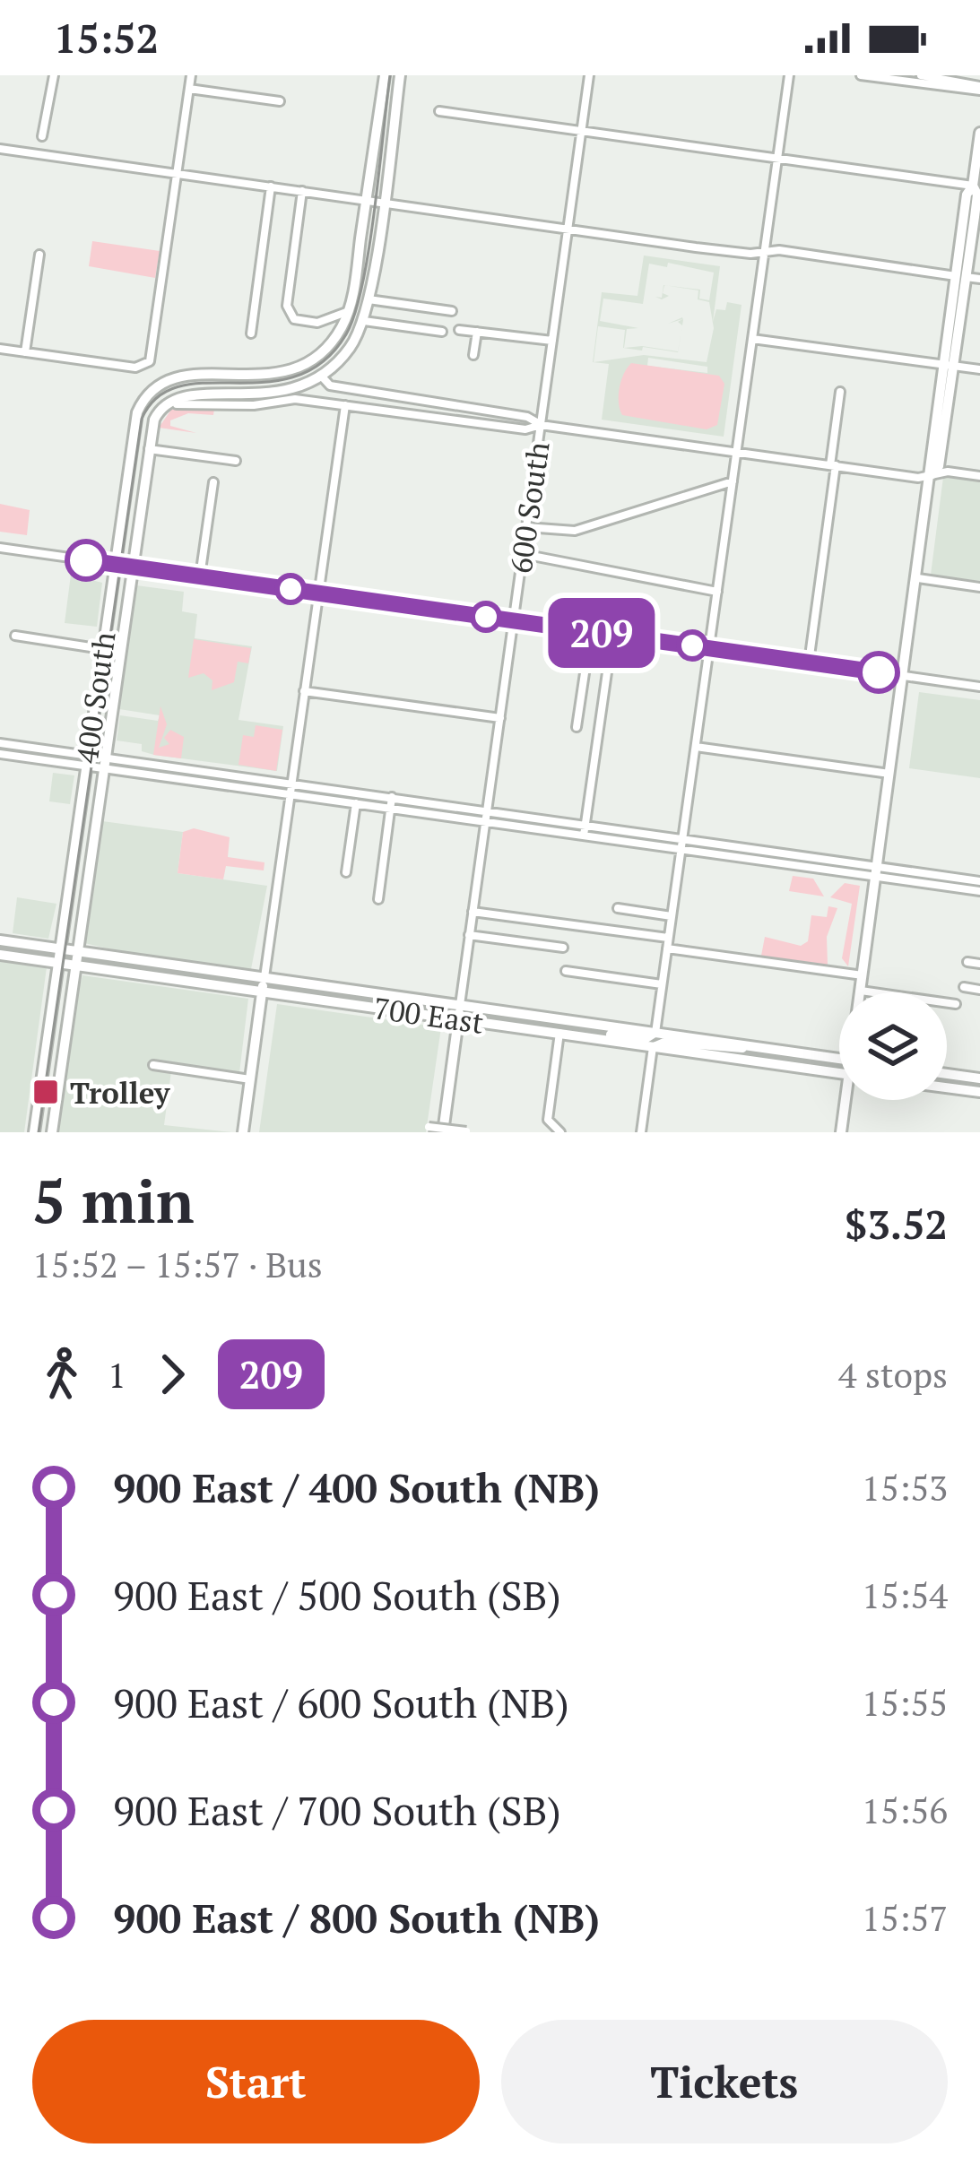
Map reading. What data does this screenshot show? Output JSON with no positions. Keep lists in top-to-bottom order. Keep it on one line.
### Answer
{"streets":{"main road":["600 South","400 South","700 East"]},"crossings":[["600 South","700 East"],["400 South","700 East"]],"places":{"transit":["Trolley"]},"lines":["bus line 209"],"page":{"status":"15:52","on_map":"209","heading":["5 min","15:52 – 15:57 · Bus","$3.52"],"legs":["1","209","4 stops"],"list":[{"name":"900 East / 400 South (NB)","value":"15:53"},{"name":"900 East / 500 South (SB)","value":"15:54"},{"name":"900 East / 600 South (NB)","value":"15:55"},{"name":"900 East / 700 South (SB)","value":"15:56"},{"name":"900 East / 800 South (NB)","value":"15:57"}],"buttons":["Start","Tickets"]}}
